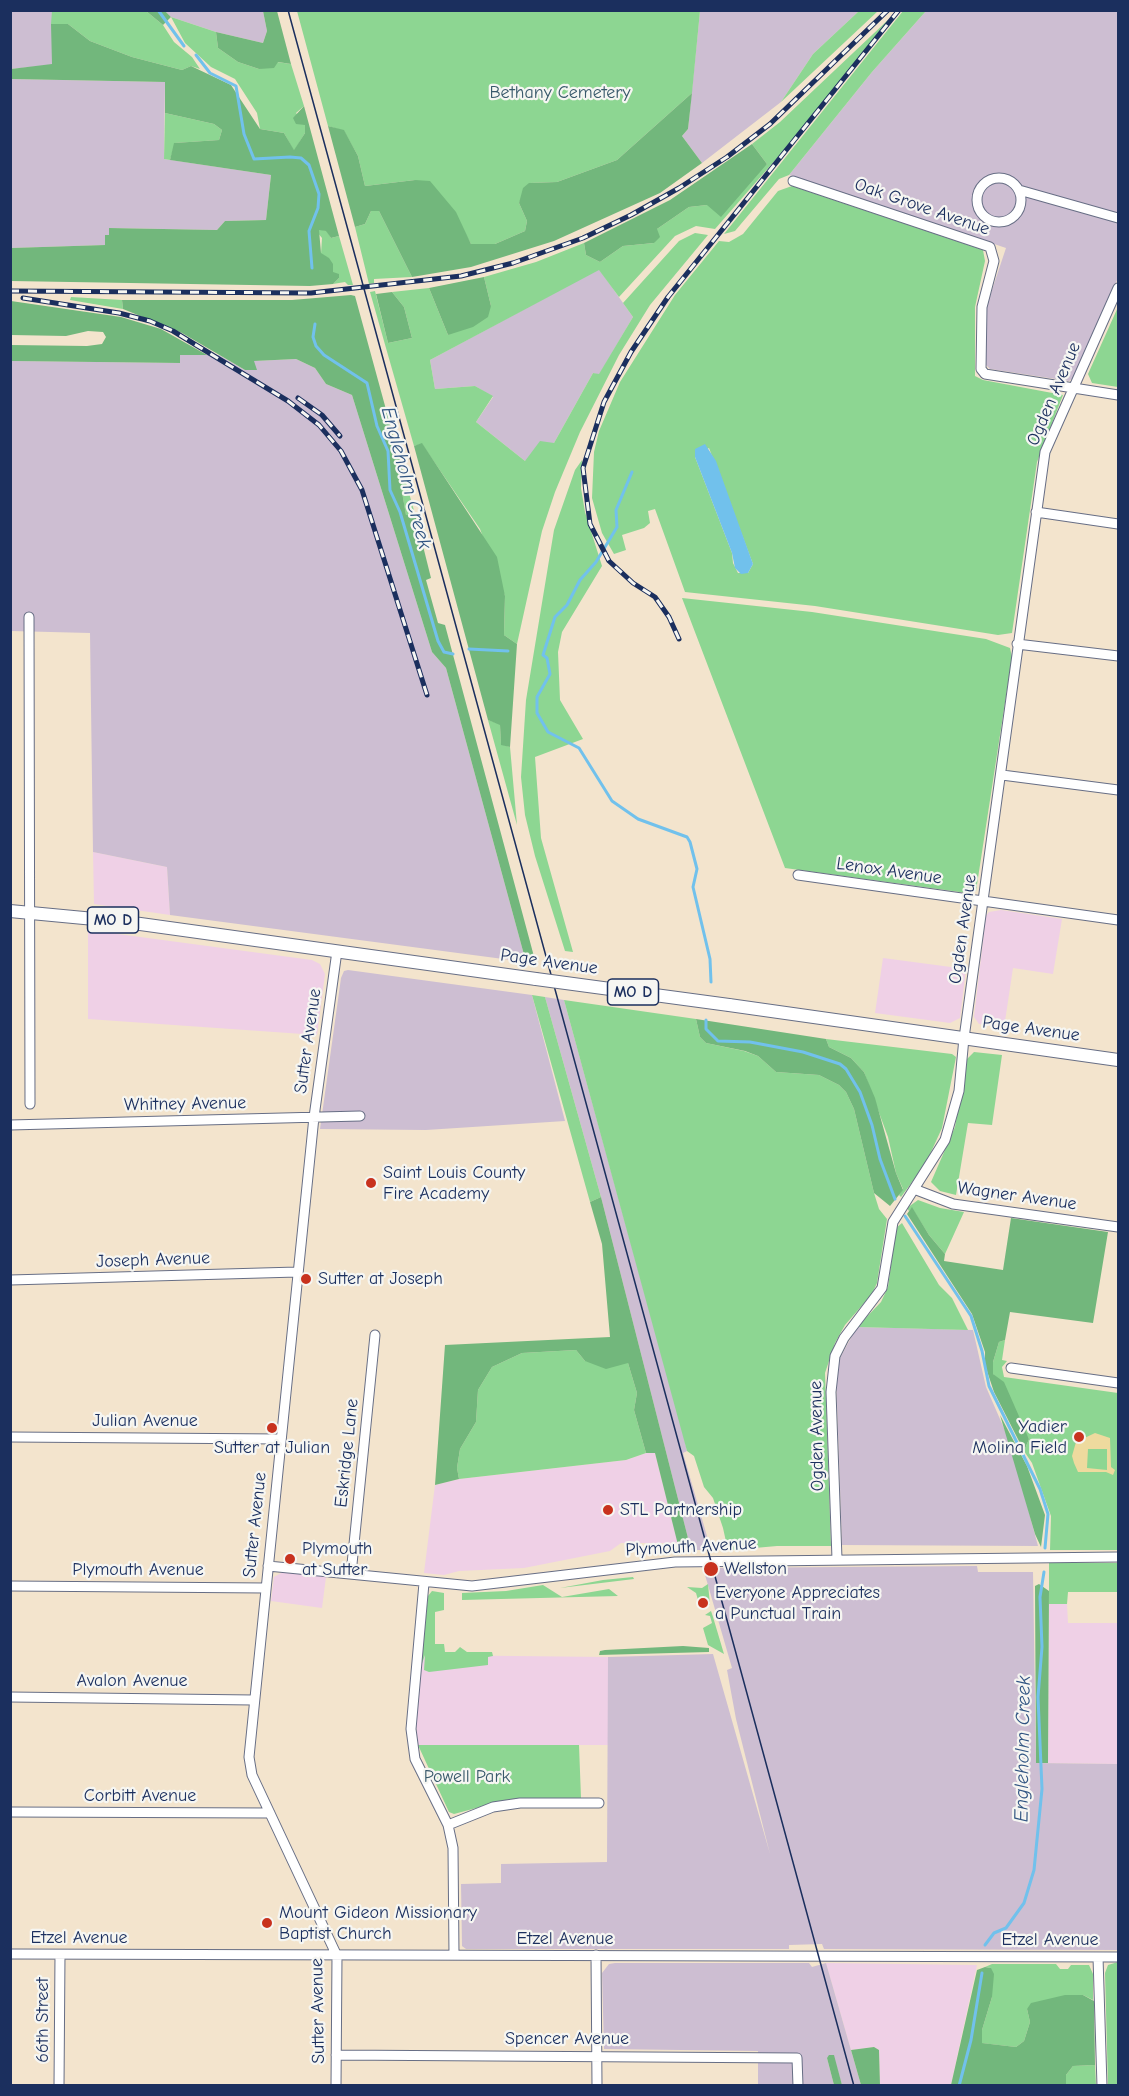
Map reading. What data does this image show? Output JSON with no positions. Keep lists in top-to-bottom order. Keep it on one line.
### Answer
{"streets":{"main road":["MO D","Page Avenue"],"street":["Oak Grove Avenue","Ogden Avenue","Lenox Avenue","Sutter Avenue","Whitney Avenue","Wagner Avenue","Joseph Avenue","Julian Avenue","Eskridge Lane","Plymouth Avenue","Avalon Avenue","Corbitt Avenue","Etzel Avenue","66th Street","Spencer Avenue"]},"crossings":[["Oak Grove Avenue","Ogden Avenue"],["Ogden Avenue","Lenox Avenue"],["Ogden Avenue","Page Avenue"],["Ogden Avenue","Wagner Avenue"],["Ogden Avenue","Plymouth Avenue"],["Page Avenue","Sutter Avenue"],["Sutter Avenue","Whitney Avenue"],["Sutter Avenue","Joseph Avenue"],["Sutter Avenue","Julian Avenue"],["Sutter Avenue","Plymouth Avenue"],["Sutter Avenue","Avalon Avenue"],["Sutter Avenue","Corbitt Avenue"],["Sutter Avenue","Etzel Avenue"],["Sutter Avenue","Spencer Avenue"],["Eskridge Lane","Plymouth Avenue"],["Etzel Avenue","66th Street"]],"water":["Engleholm Creek"],"parks":["Bethany Cemetery","Powell Park"],"places":["Saint Louis County Fire Academy","Sutter at Joseph","Sutter at Julian","Yadier Molina Field","STL Partnership","Plymouth at Sutter","Wellston","Everyone Appreciates a Punctual Train","Mount Gideon Missionary Baptist Church"]}
